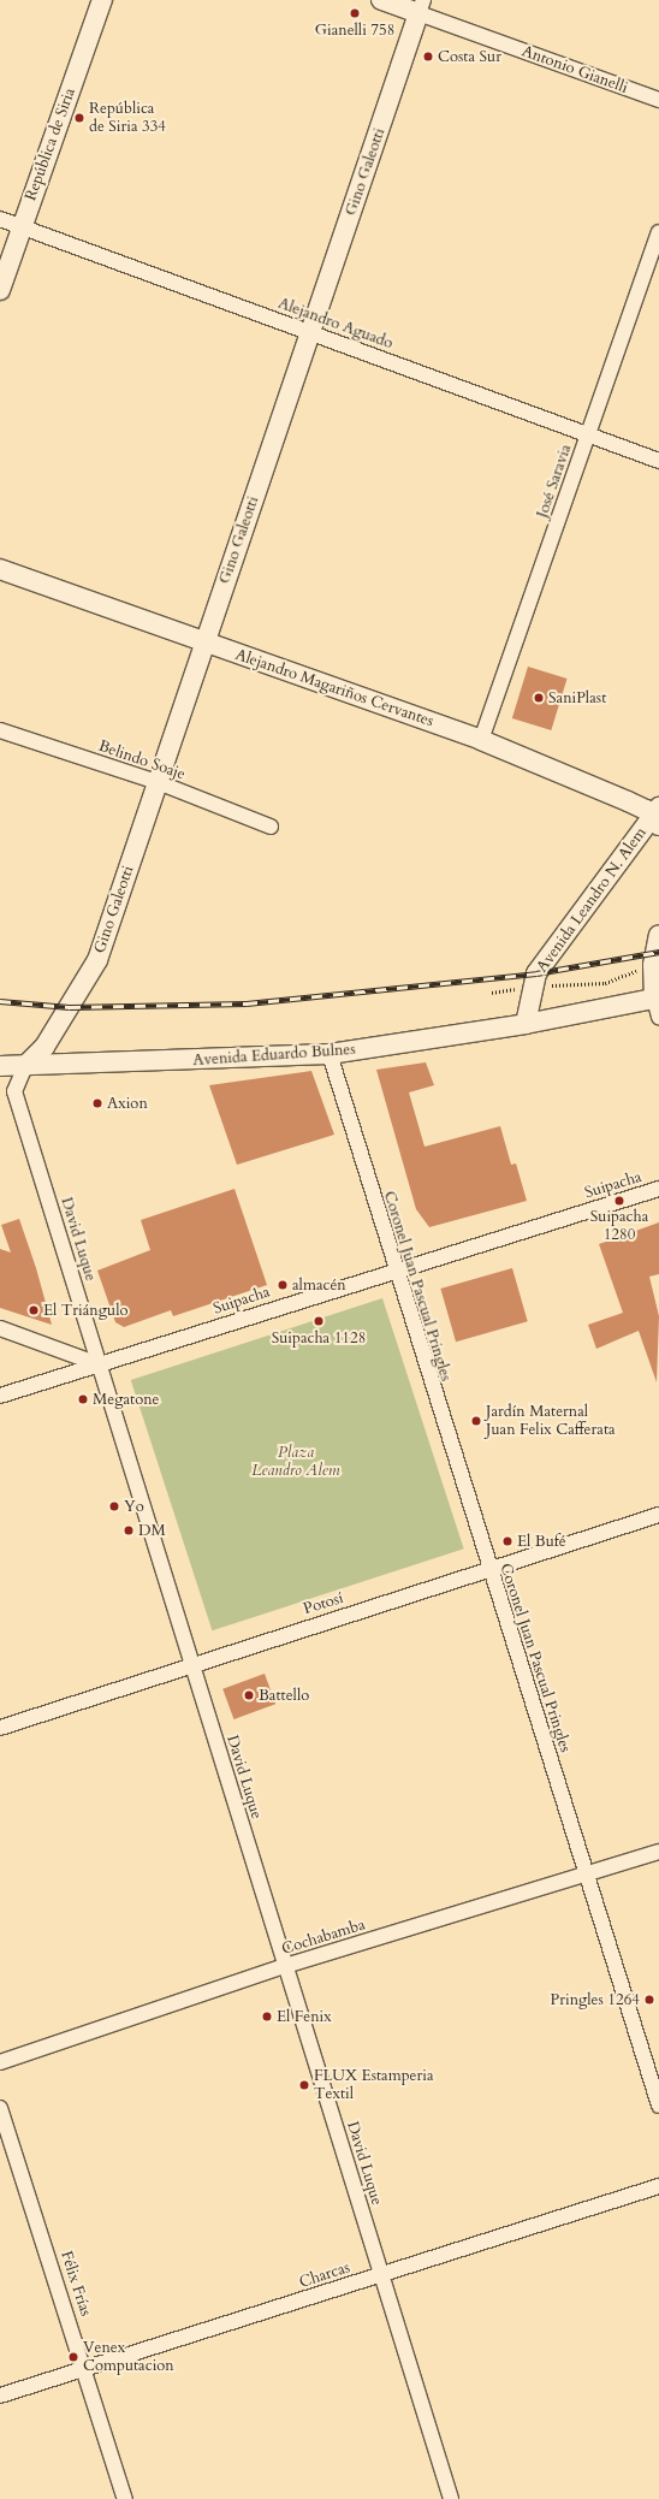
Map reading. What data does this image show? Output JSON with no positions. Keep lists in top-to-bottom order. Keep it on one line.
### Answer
{"streets":{"main road":["Antonio Gianelli","República de Siria","Gino Galeotti","Alejandro Magariños Cervantes","Avenida Leandro N. Alem","Avenida Eduardo Bulnes"],"street":["Alejandro Aguado","José Saravia","Belindo Soaje","Suipacha","David Luque","Coronel Juan Pascual Pringles","Potosí","Cochabamba","Charcas","Félix Frías"]},"crossings":[["Antonio Gianelli","Gino Galeotti"],["República de Siria","Alejandro Aguado"],["Gino Galeotti","Alejandro Aguado"],["Gino Galeotti","Alejandro Magariños Cervantes"],["Gino Galeotti","Belindo Soaje"],["Gino Galeotti","Avenida Eduardo Bulnes"],["Gino Galeotti","David Luque"],["Alejandro Aguado","José Saravia"],["José Saravia","Alejandro Magariños Cervantes"],["Alejandro Magariños Cervantes","Avenida Leandro N. Alem"],["Avenida Leandro N. Alem","Avenida Eduardo Bulnes"],["Avenida Eduardo Bulnes","David Luque"],["Avenida Eduardo Bulnes","Coronel Juan Pascual Pringles"],["Suipacha","David Luque"],["Suipacha","Coronel Juan Pascual Pringles"],["David Luque","Potosí"],["David Luque","Cochabamba"],["David Luque","Charcas"],["Coronel Juan Pascual Pringles","Potosí"],["Coronel Juan Pascual Pringles","Cochabamba"],["Charcas","Félix Frías"]],"parks":["Plaza Leandro Alem"],"places":["Gianelli 758","Costa Sur","República de Siria 334","SaniPlast","Axion","Suipacha 1280","almacén","El Triángulo","Suipacha 1128","Megatone","Jardín Maternal Juan Felix Cafferata","Yo","DM","El Bufé","Battello","Pringles 1264","El Fenix","FLUX Estamperia Textil","Venex Computacion"]}
